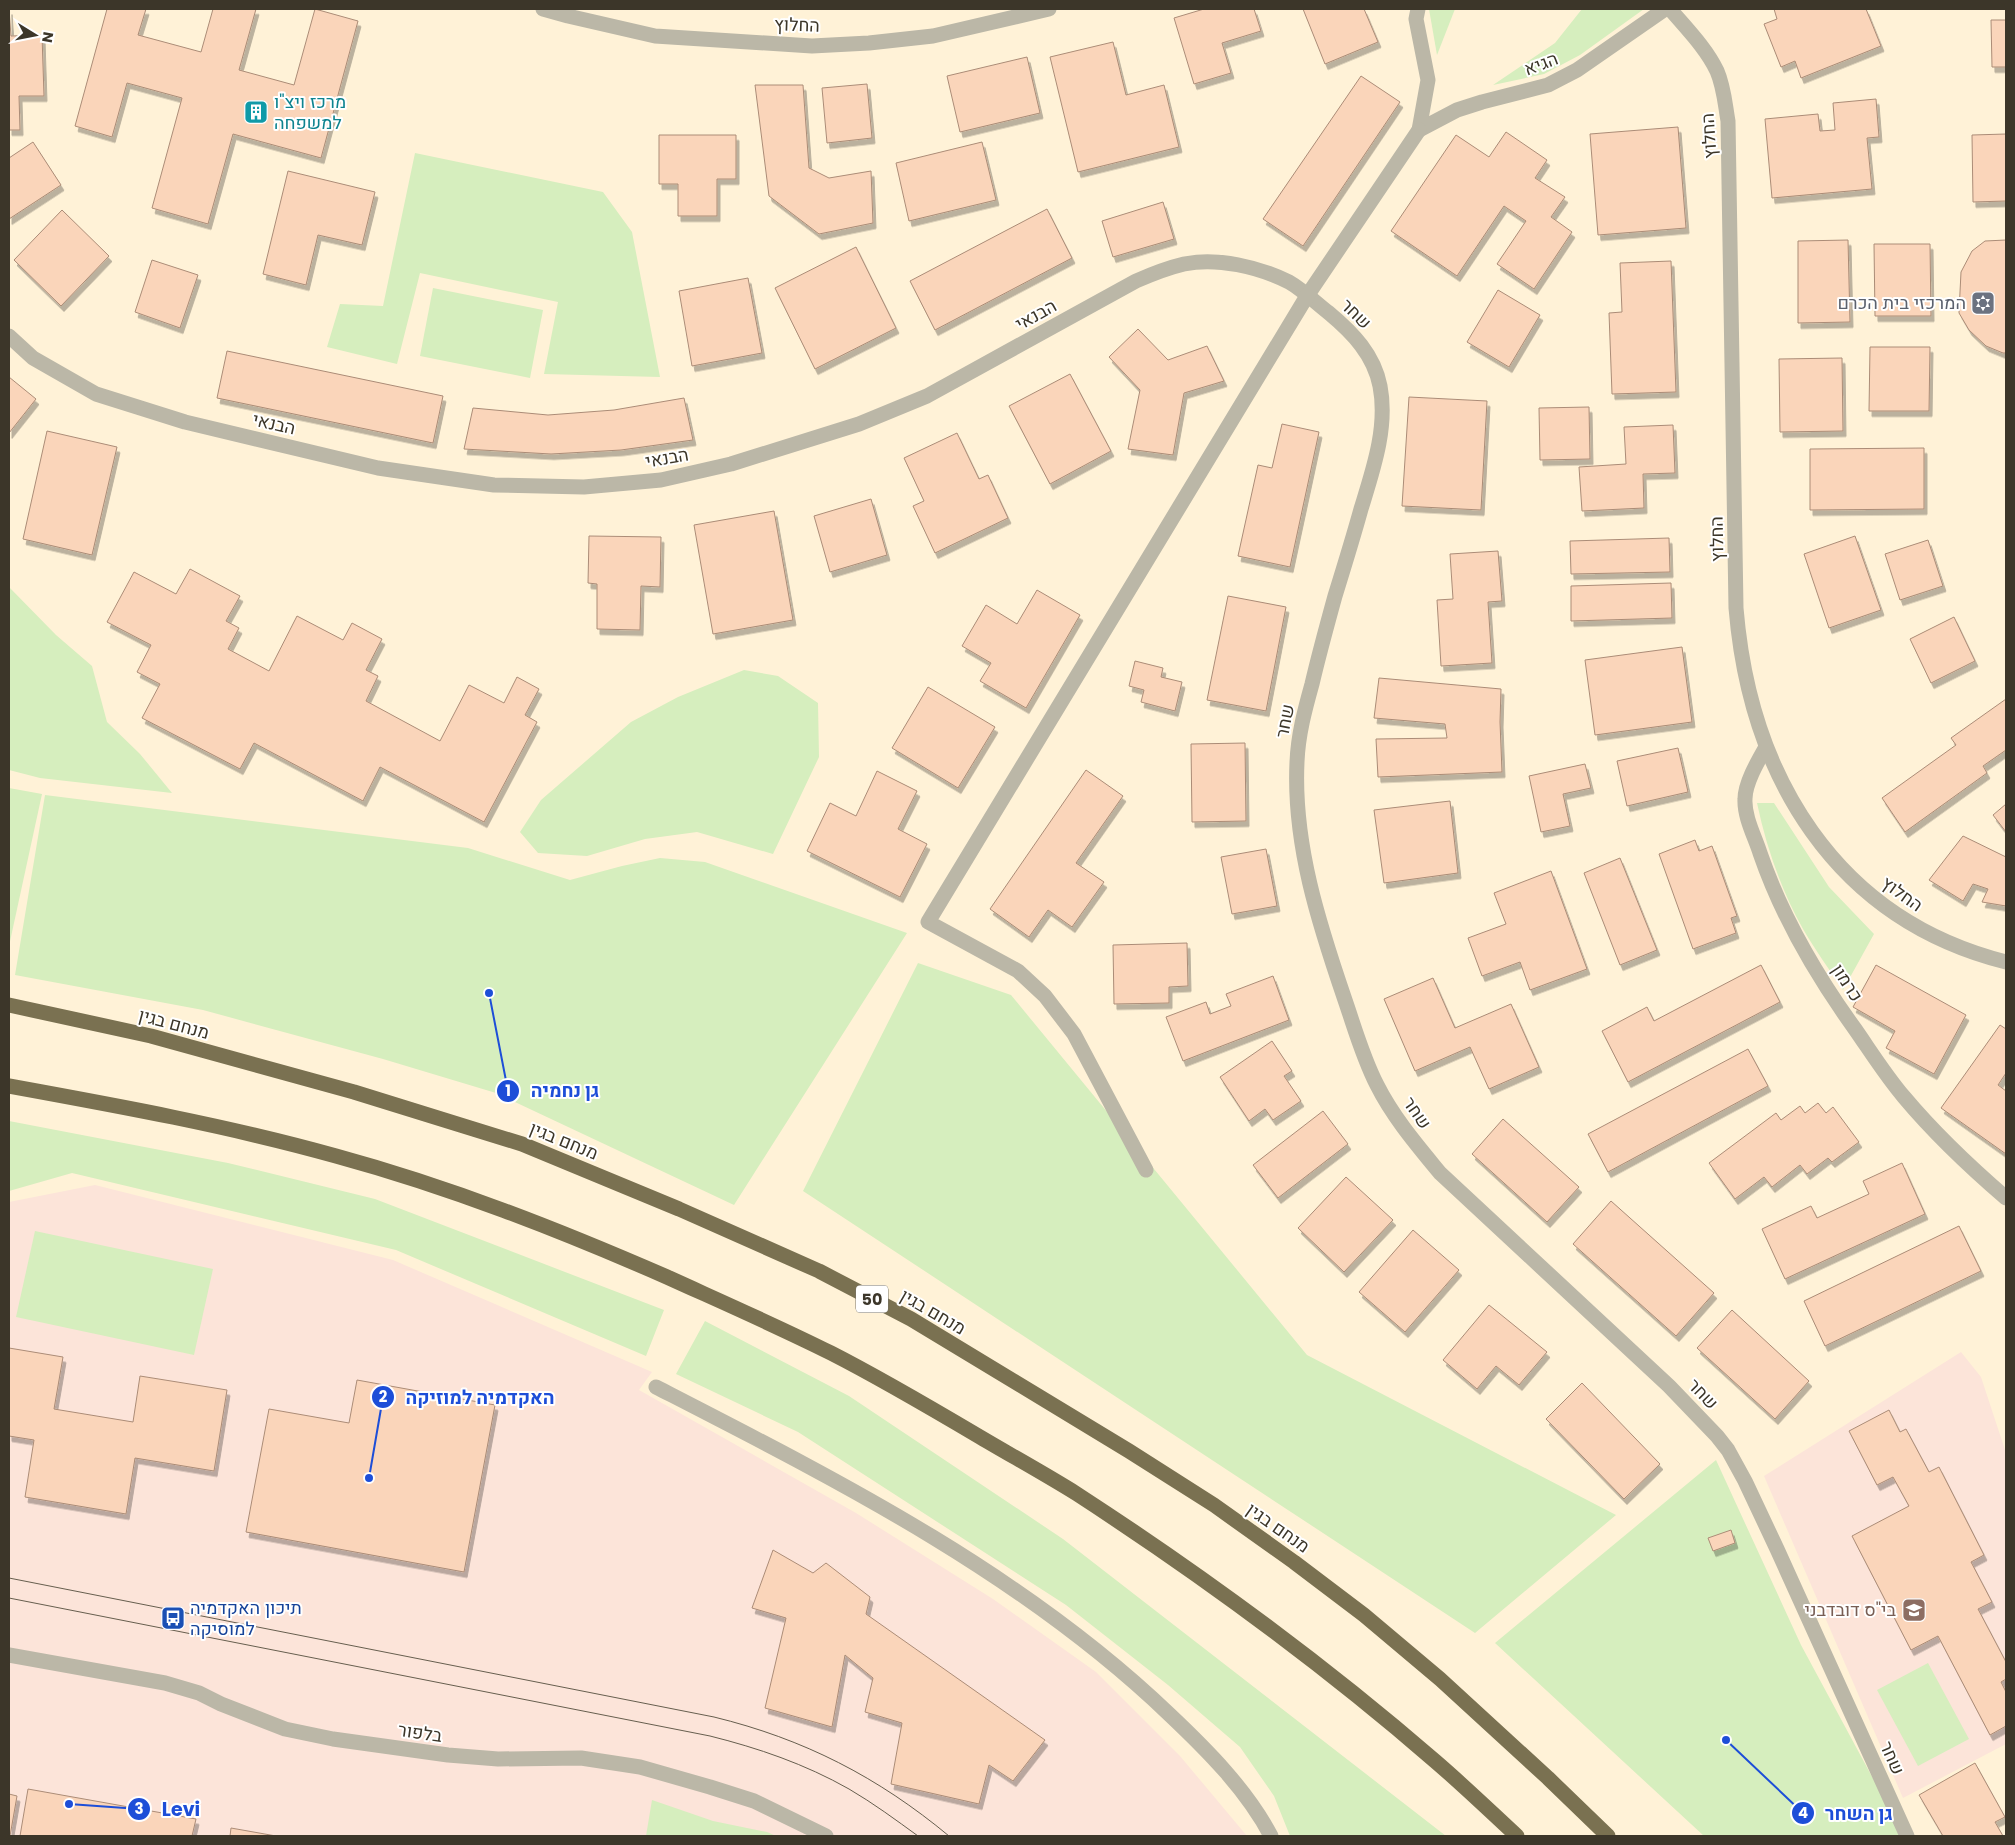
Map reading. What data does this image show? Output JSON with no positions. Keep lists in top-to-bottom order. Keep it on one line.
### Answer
{"streets":{"highway":["מנחם בגין","50"],"street":["החלוץ","הגיא","שחר","הבנאי","כרמון","בלפור"]},"crossings":[["החלוץ","כרמון"],["הגיא","שחר"],["הגיא","הבנאי"],["שחר","הבנאי"]],"places":{"building":["מרכז ויצ\"ו למשפחה"],"synagogue":["המרכזי בית הכרם"],"other":["גן נחמיה","האקדמיה למוזיקה","גן השחר","Levi"],"school or university":["בי\"ס דובדבני"],"bus stop":["תיכון האקדמיה למוסיקה"]},"north":"right"}
